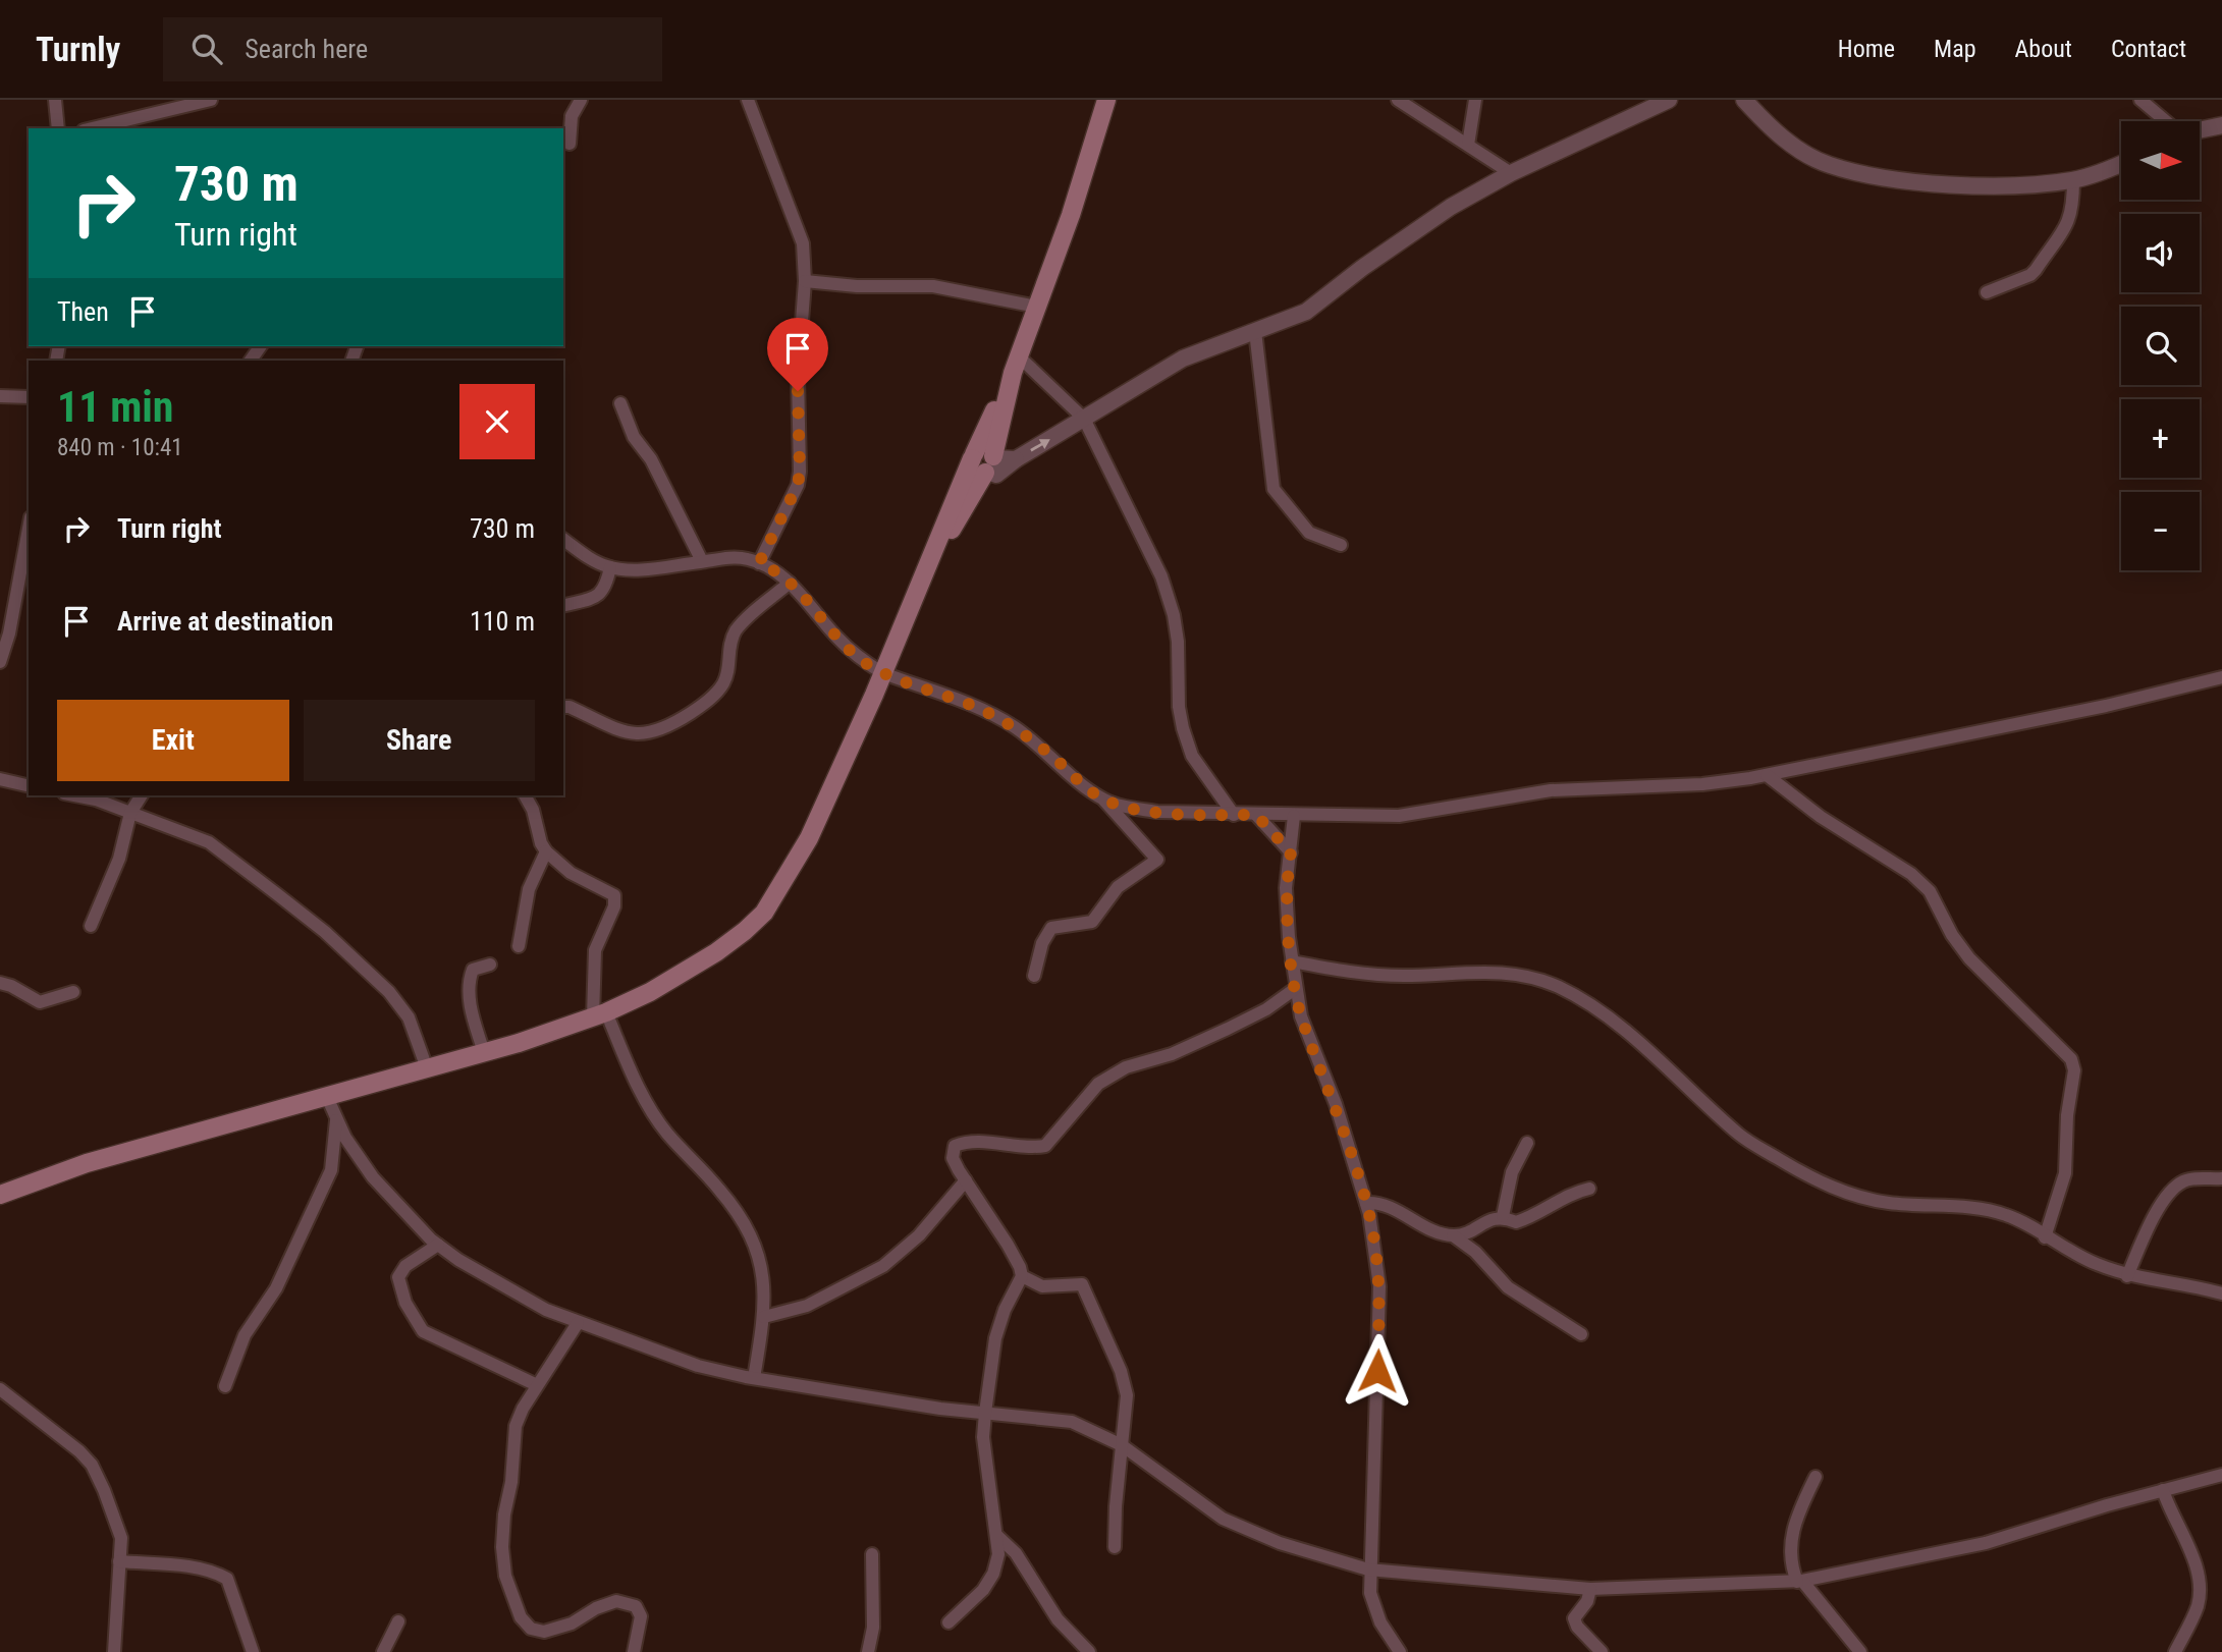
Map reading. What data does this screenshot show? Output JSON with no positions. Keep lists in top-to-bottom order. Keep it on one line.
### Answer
{"north":"right","page":{"header":"Turnly","search":"Search here","nav":["Home","Map","About","Contact"],"map_buttons":["+","−"],"turn":["730 m","Turn right"],"then":"Then","heading":["11 min","840 m · 10:41"],"list":[{"name":"Turn right","value":"730 m"},{"name":"Arrive at destination","value":"110 m"}],"buttons":["Exit","Share"]}}
